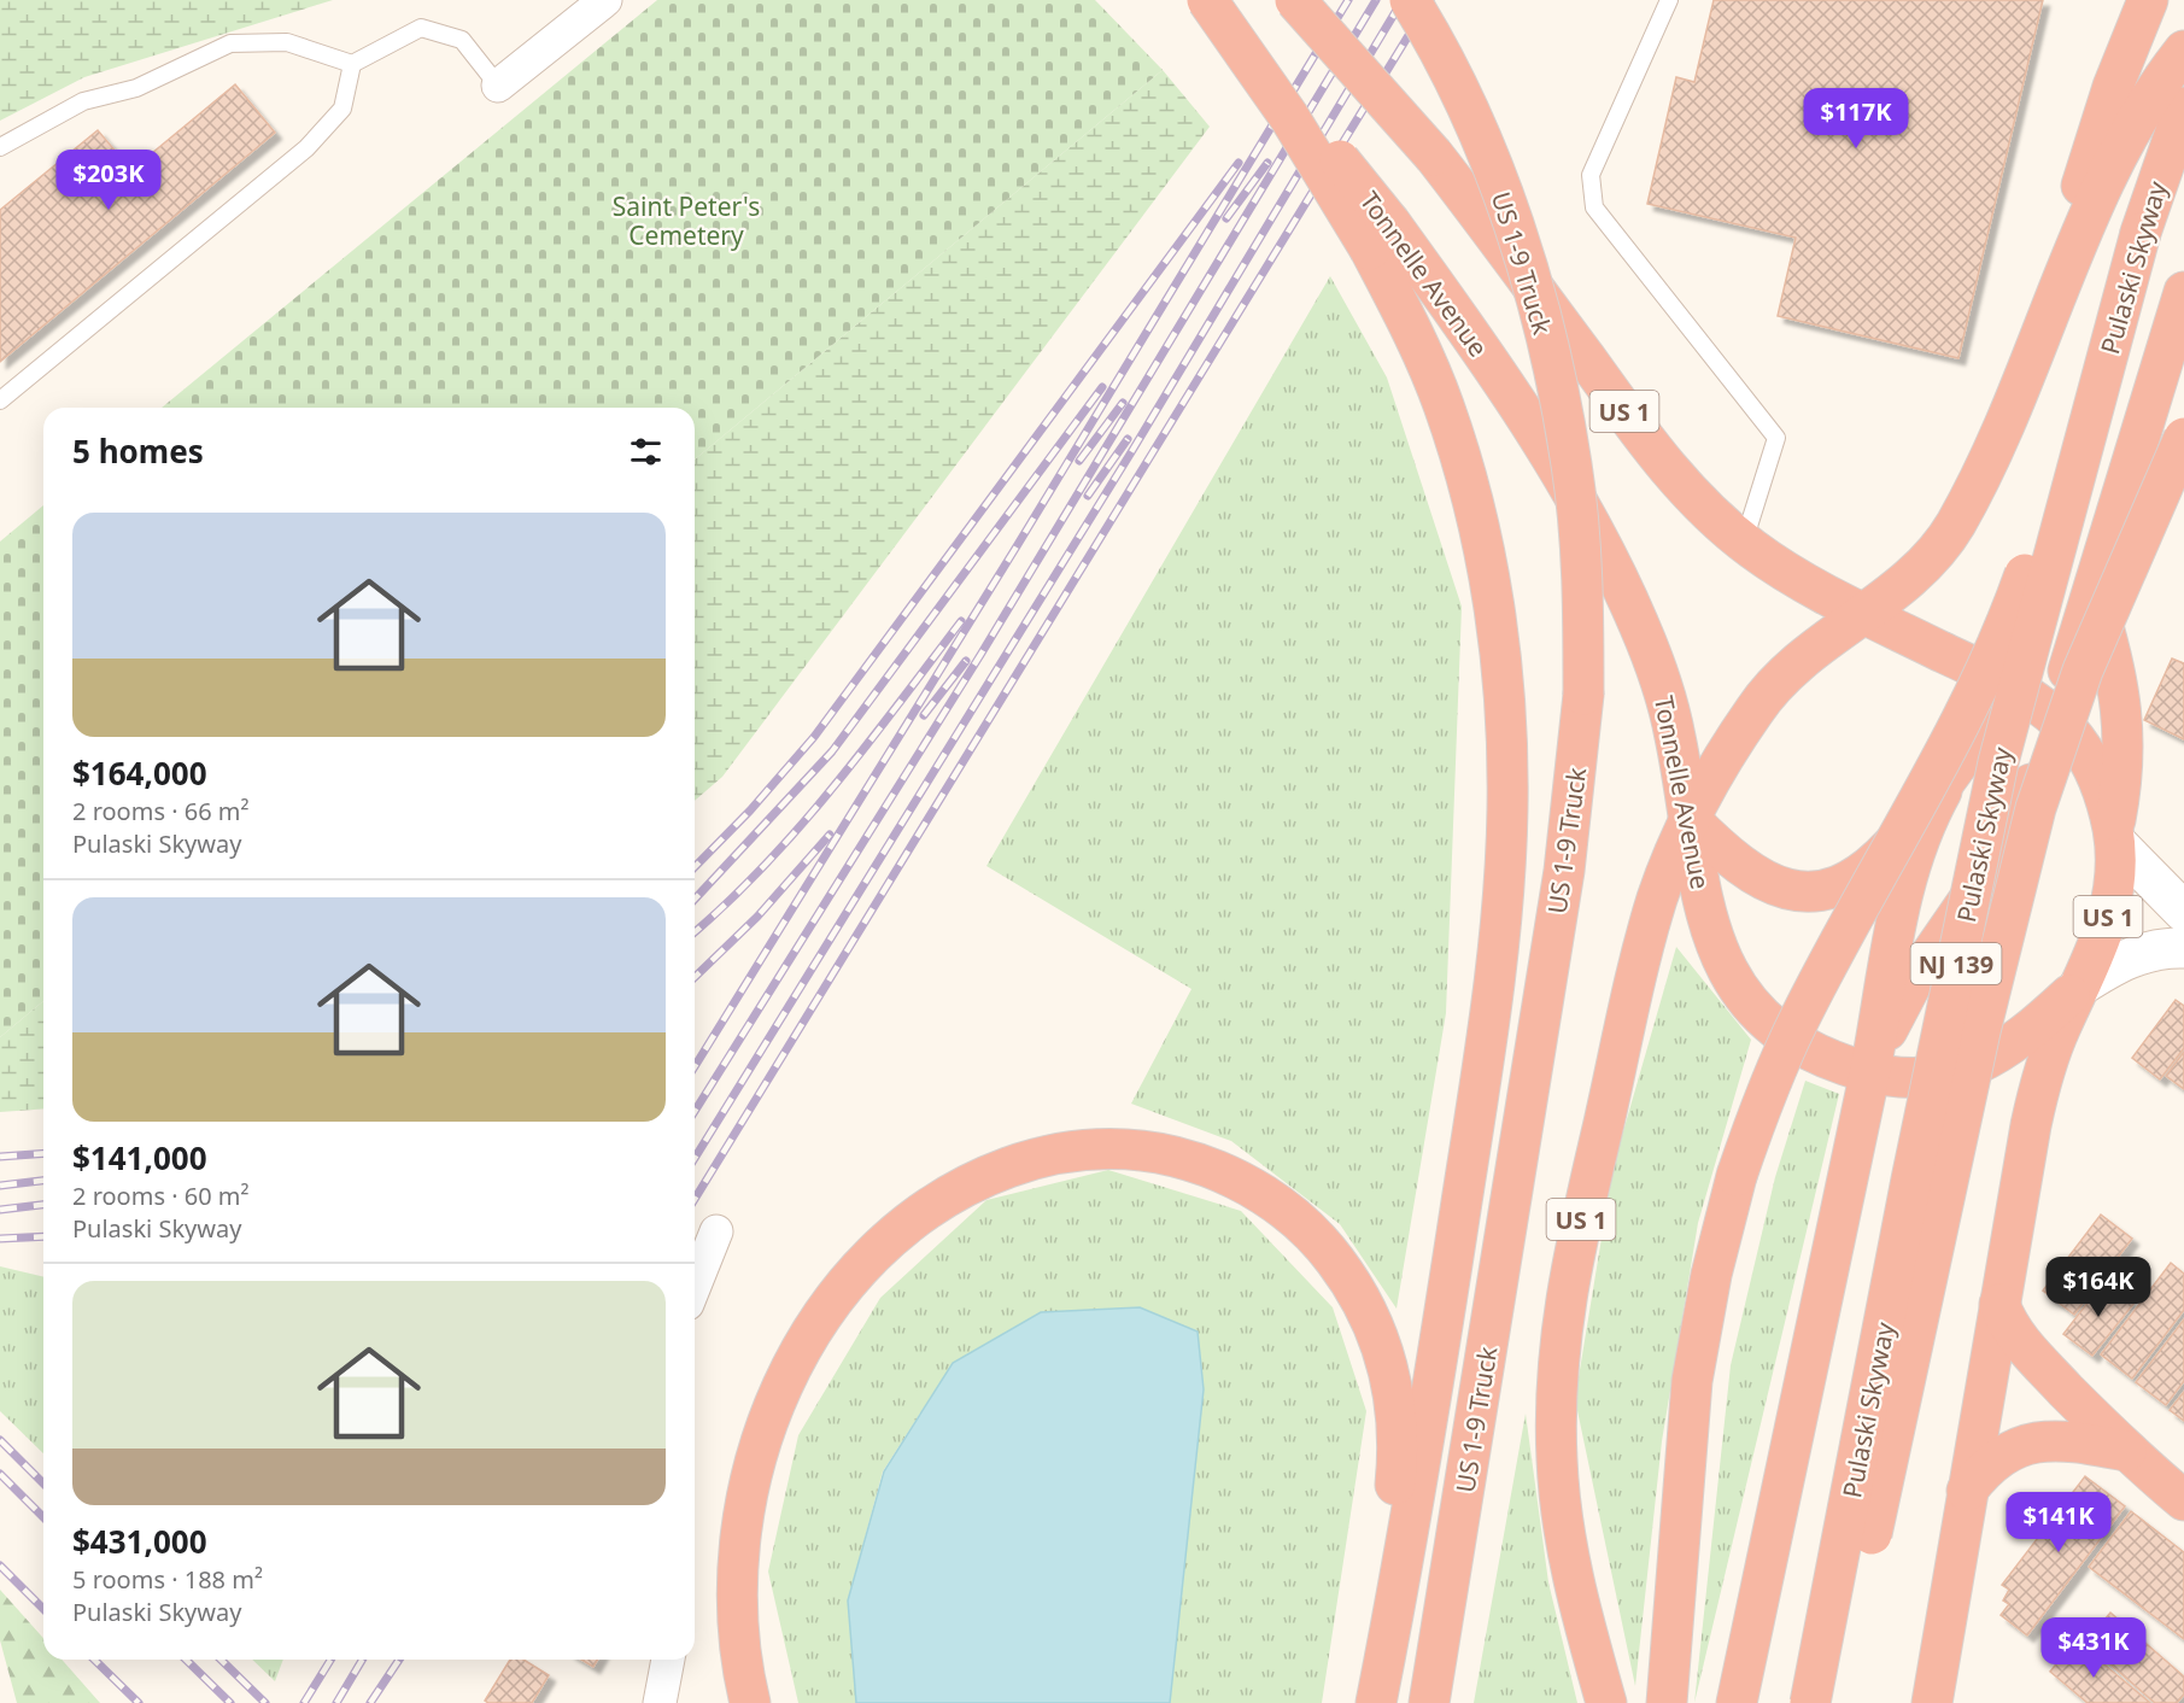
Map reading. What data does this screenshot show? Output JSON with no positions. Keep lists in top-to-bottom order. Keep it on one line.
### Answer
{"streets":{"highway":["US 1-9 Truck","Pulaski Skyway","Tonnelle Avenue","US 1","NJ 139"]},"crossings":[["Tonnelle Avenue","US 1"]],"parks":["Saint Peter's Cemetery"],"page":{"price":["$117K","$203K","$164K","$141K","$431K"],"heading":"5 homes","list":[{"name":"$164,000","note":"2 rooms · 66 m² · Pulaski Skyway"},{"name":"$141,000","note":"2 rooms · 60 m² · Pulaski Skyway"},{"name":"$431,000","note":"5 rooms · 188 m² · Pulaski Skyway"}]}}
